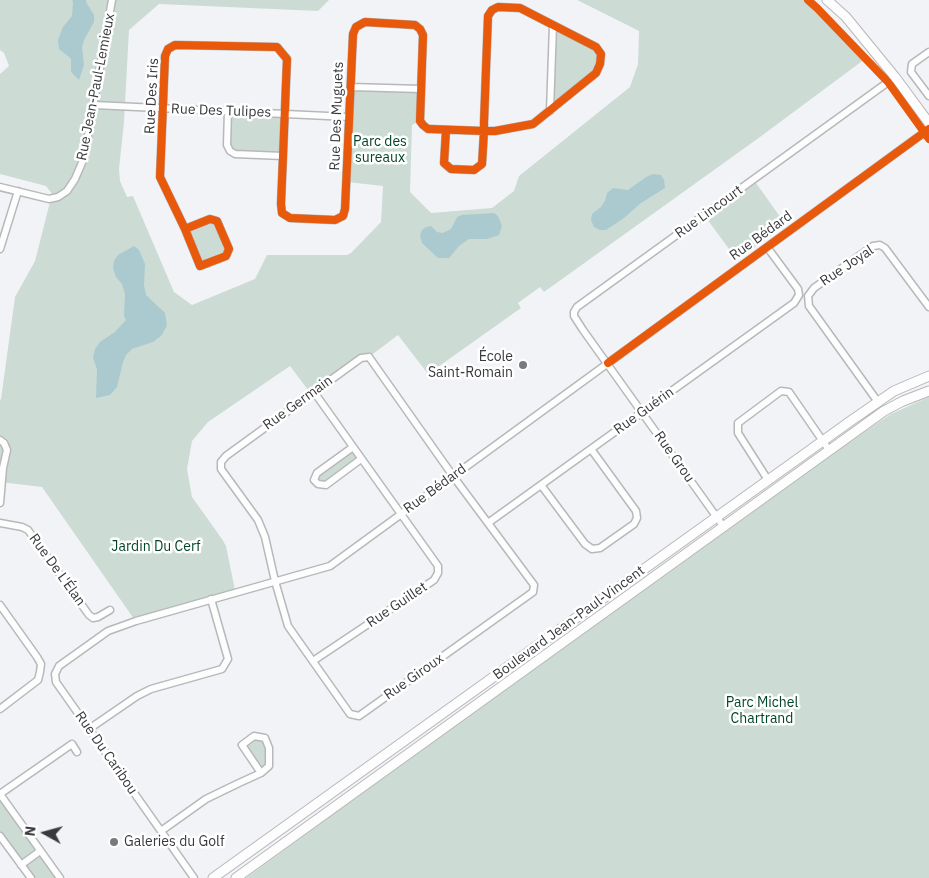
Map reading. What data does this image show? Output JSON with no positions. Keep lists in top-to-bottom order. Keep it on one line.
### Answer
{"streets":{"street":["Rue Jean-Paul-Lemieux","Rue Des Iris","Rue Des Tulipes","Rue Des Muguets","Rue Lincourt","Rue Bédard","Rue Joyal","Rue Germain","Rue Guérin","Rue Grou","Rue De L'Élan","Rue Guillet","Boulevard Jean-Paul-Vincent","Rue Giroux","Rue Du Caribou"]},"crossings":[["Rue Jean-Paul-Lemieux","Rue Des Tulipes"],["Rue Des Iris","Rue Des Tulipes"],["Rue Des Iris","Rue Des Muguets"],["Rue Des Tulipes","Rue Des Muguets"],["Rue Lincourt","Rue Bédard"],["Rue Lincourt","Rue Grou"],["Rue Bédard","Rue Germain"],["Rue Bédard","Rue Guérin"],["Rue Bédard","Rue Grou"],["Rue Bédard","Rue Guillet"],["Rue Bédard","Rue Giroux"],["Rue Bédard","Rue Du Caribou"],["Rue Joyal","Boulevard Jean-Paul-Vincent"],["Rue Germain","Rue Guillet"],["Rue Germain","Rue Giroux"],["Rue Guérin","Rue Grou"],["Rue Guérin","Rue Giroux"],["Rue Grou","Boulevard Jean-Paul-Vincent"],["Rue Guillet","Rue Giroux"]],"parks":["Parc des sureaux","Jardin Du Cerf","Parc Michel Chartrand"],"places":["École Saint-Romain","Galeries du Golf"],"north":"left"}
